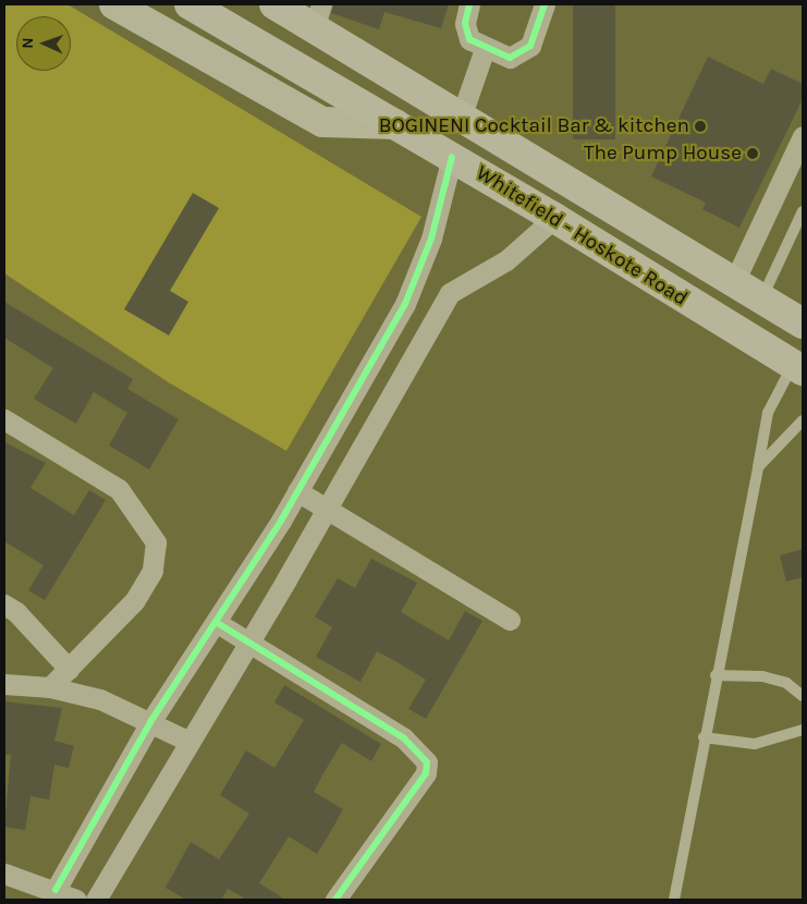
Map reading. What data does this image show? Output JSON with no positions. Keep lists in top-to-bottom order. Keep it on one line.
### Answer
{"streets":{"main road":["Whitefield - Hoskote Road"]},"places":["BOGINENI Cocktail Bar & kitchen","The Pump House"],"north":"left"}
